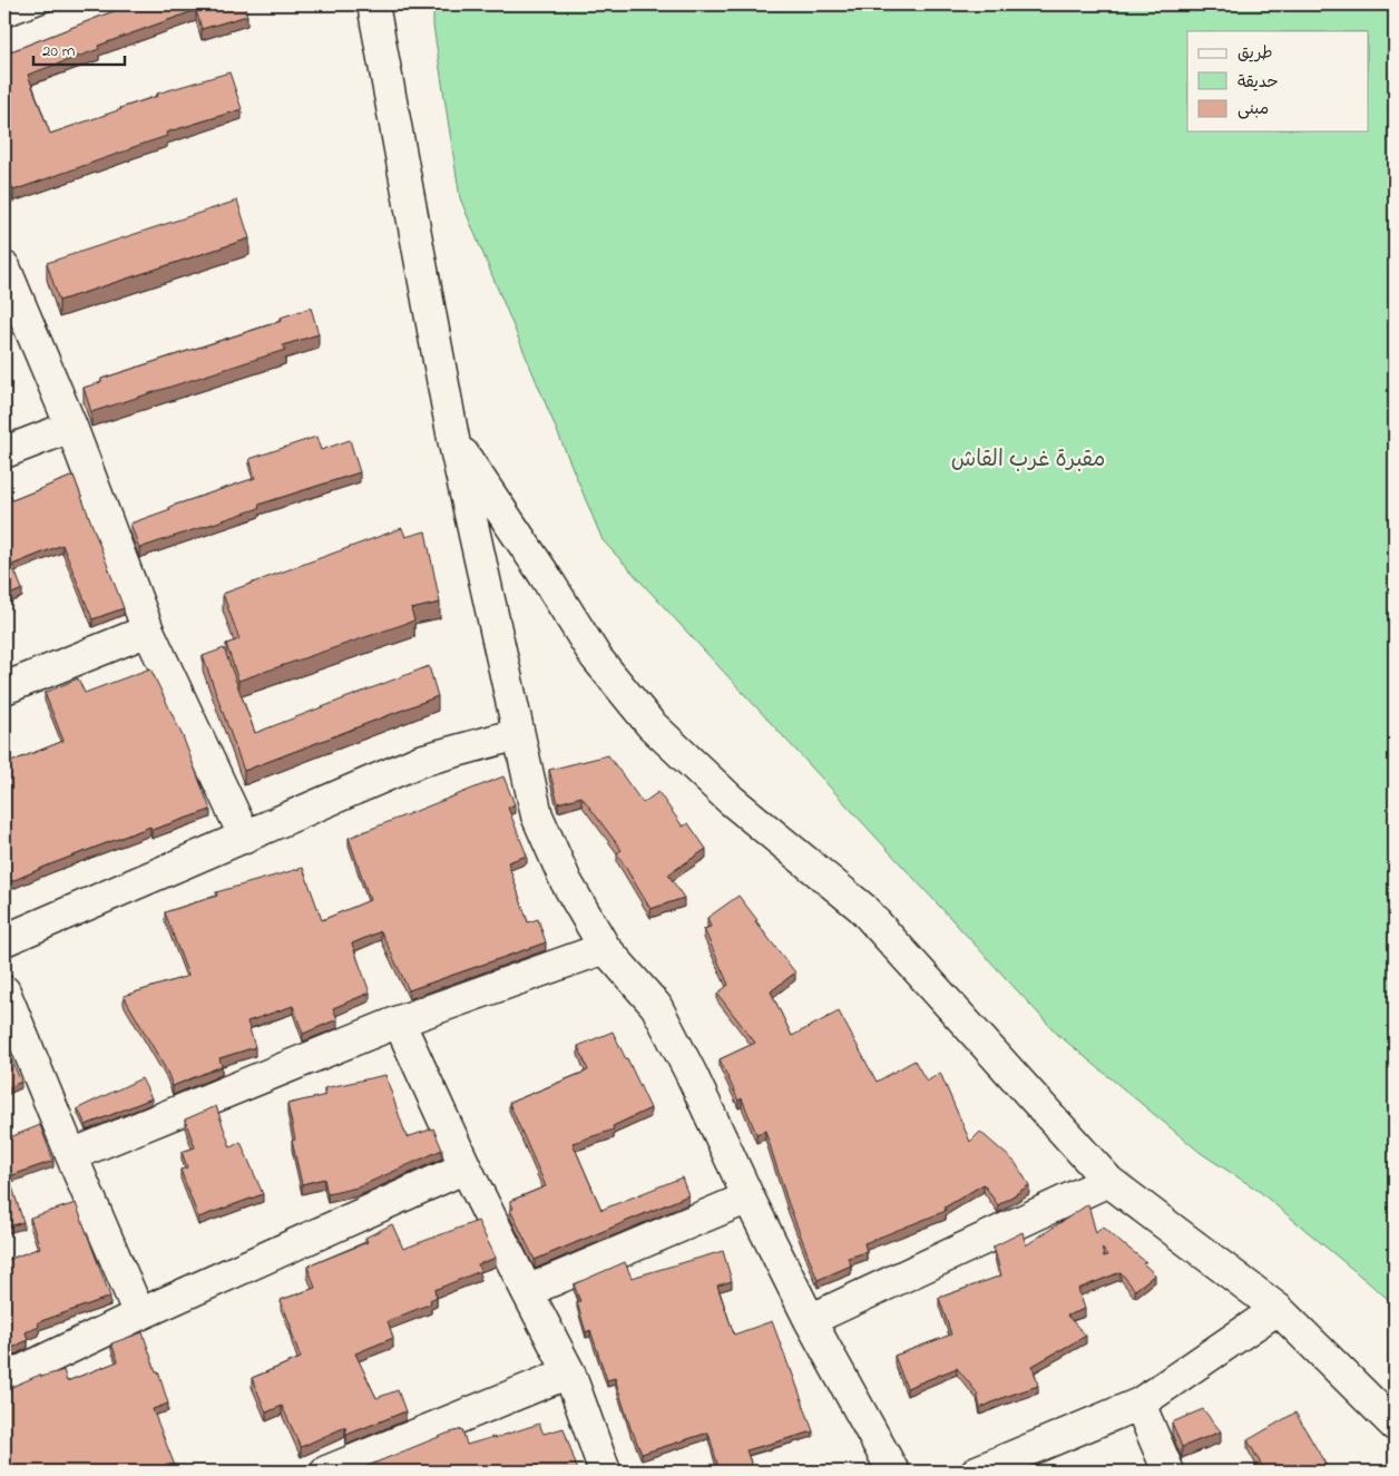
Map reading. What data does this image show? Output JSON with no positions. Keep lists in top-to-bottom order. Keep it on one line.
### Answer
{"parks":["مقبرة غرب القاش"],"legend":["طريق","حديقة","مبنى"],"scale_bar":"20 m"}
